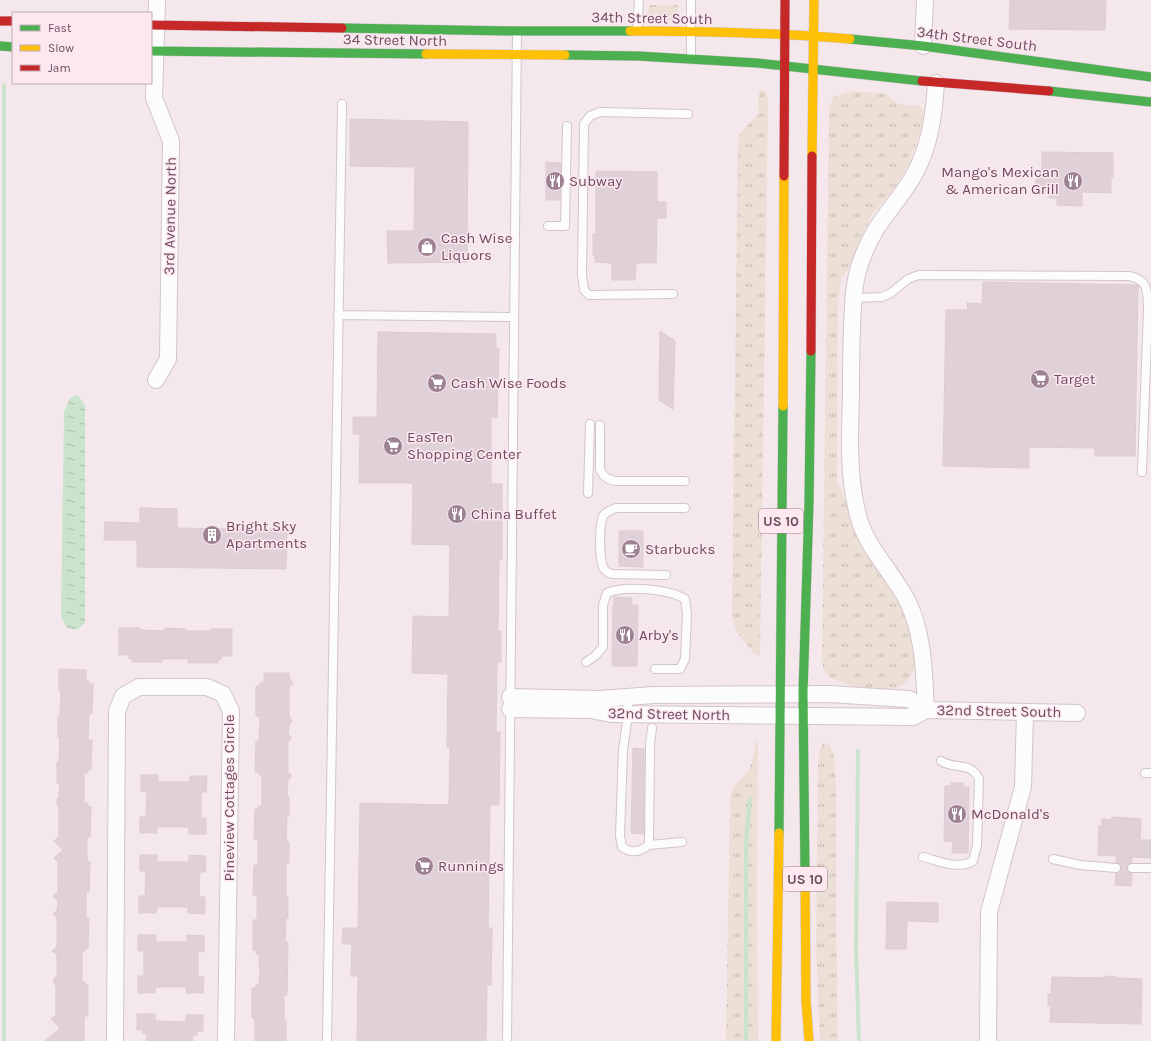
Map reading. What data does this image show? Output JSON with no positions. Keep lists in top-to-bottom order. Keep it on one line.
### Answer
{"streets":{"main road":["34th Street South","34 Street North","US 10"],"street":["3rd Avenue North","32nd Street South","32nd Street North","Pineview Cottages Circle"]},"crossings":[["34th Street South","3rd Avenue North"],["34th Street South","US 10"],["34 Street North","3rd Avenue North"],["US 10","32nd Street South"],["US 10","32nd Street North"],["32nd Street South","32nd Street North"]],"places":{"restaurant":["Subway","Mango's Mexican & American Grill","China Buffet","Arby's","McDonald's"],"shop":["Cash Wise Liquors"],"supermarket":["Target","Cash Wise Foods","EasTen Shopping Center","Runnings"],"building":["Bright Sky Apartments"],"cafe":["Starbucks"]},"legend":["Fast","Slow","Jam"]}
